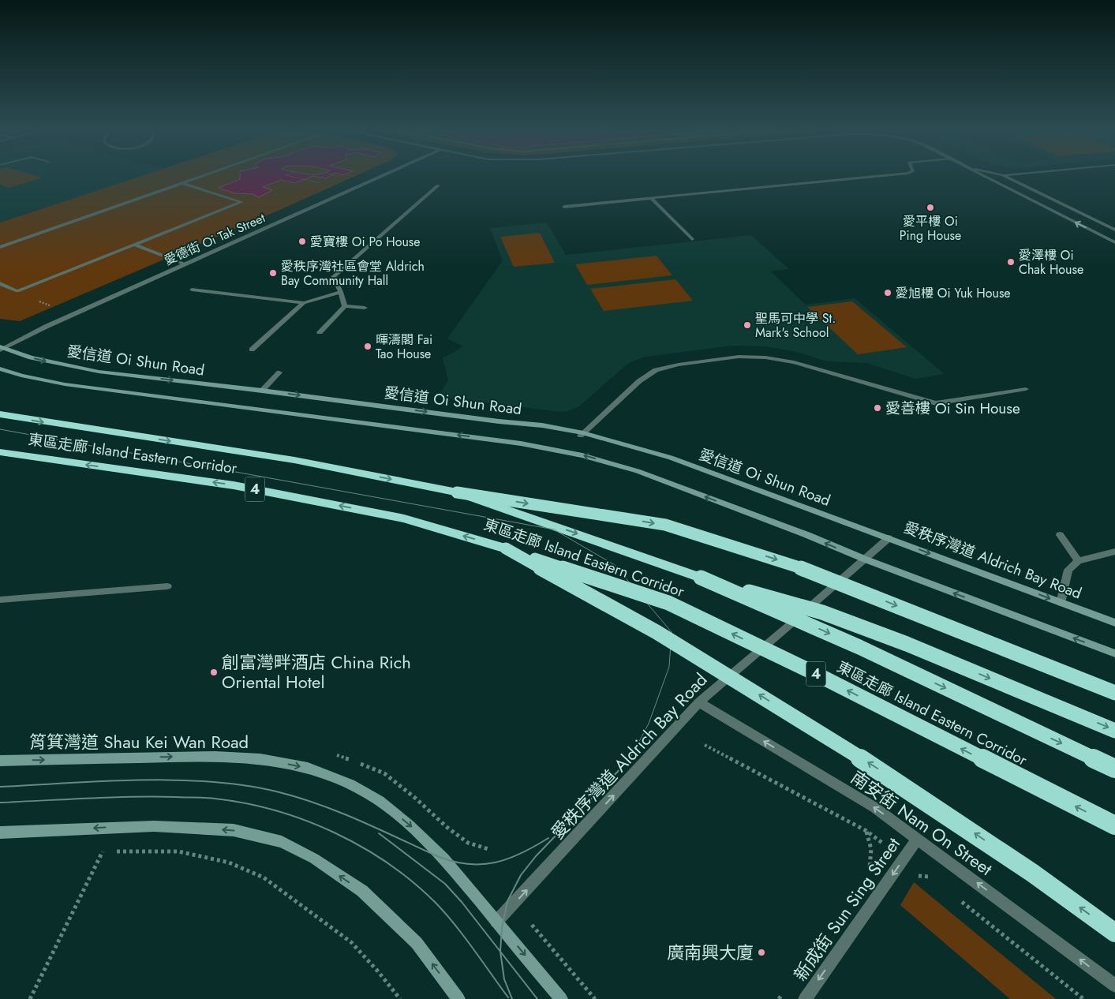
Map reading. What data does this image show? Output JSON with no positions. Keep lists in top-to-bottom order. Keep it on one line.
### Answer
{"streets":{"highway":["東區走廊 Island Eastern Corridor","4"],"main road":["愛信道 Oi Shun Road","愛秩序灣道 Aldrich Bay Road","筲箕灣道 Shau Kei Wan Road"],"street":["愛德街 Oi Tak Street","南安街 Nam On Street","新成街 Sun Sing Street"]},"crossings":[["愛德街 Oi Tak Street","愛信道 Oi Shun Road"],["愛信道 Oi Shun Road","愛秩序灣道 Aldrich Bay Road"],["愛秩序灣道 Aldrich Bay Road","筲箕灣道 Shau Kei Wan Road"],["愛秩序灣道 Aldrich Bay Road","南安街 Nam On Street"],["南安街 Nam On Street","新成街 Sun Sing Street"]],"one_way":["愛秩序灣道 Aldrich Bay Road","筲箕灣道 Shau Kei Wan Road","南安街 Nam On Street","新成街 Sun Sing Street"],"places":["愛平樓 Oi Ping House","愛寶樓 Oi Po House","愛澤樓 Oi Chak House","愛秩序灣社區會堂 Aldrich Bay Community Hall","愛旭樓 Oi Yuk House","聖馬可中學 St. Mark's School","暉濤閣 Fai Tao House","愛善樓 Oi Sin House","創富灣畔酒店 China Rich Oriental Hotel","廣南興大廈"]}
